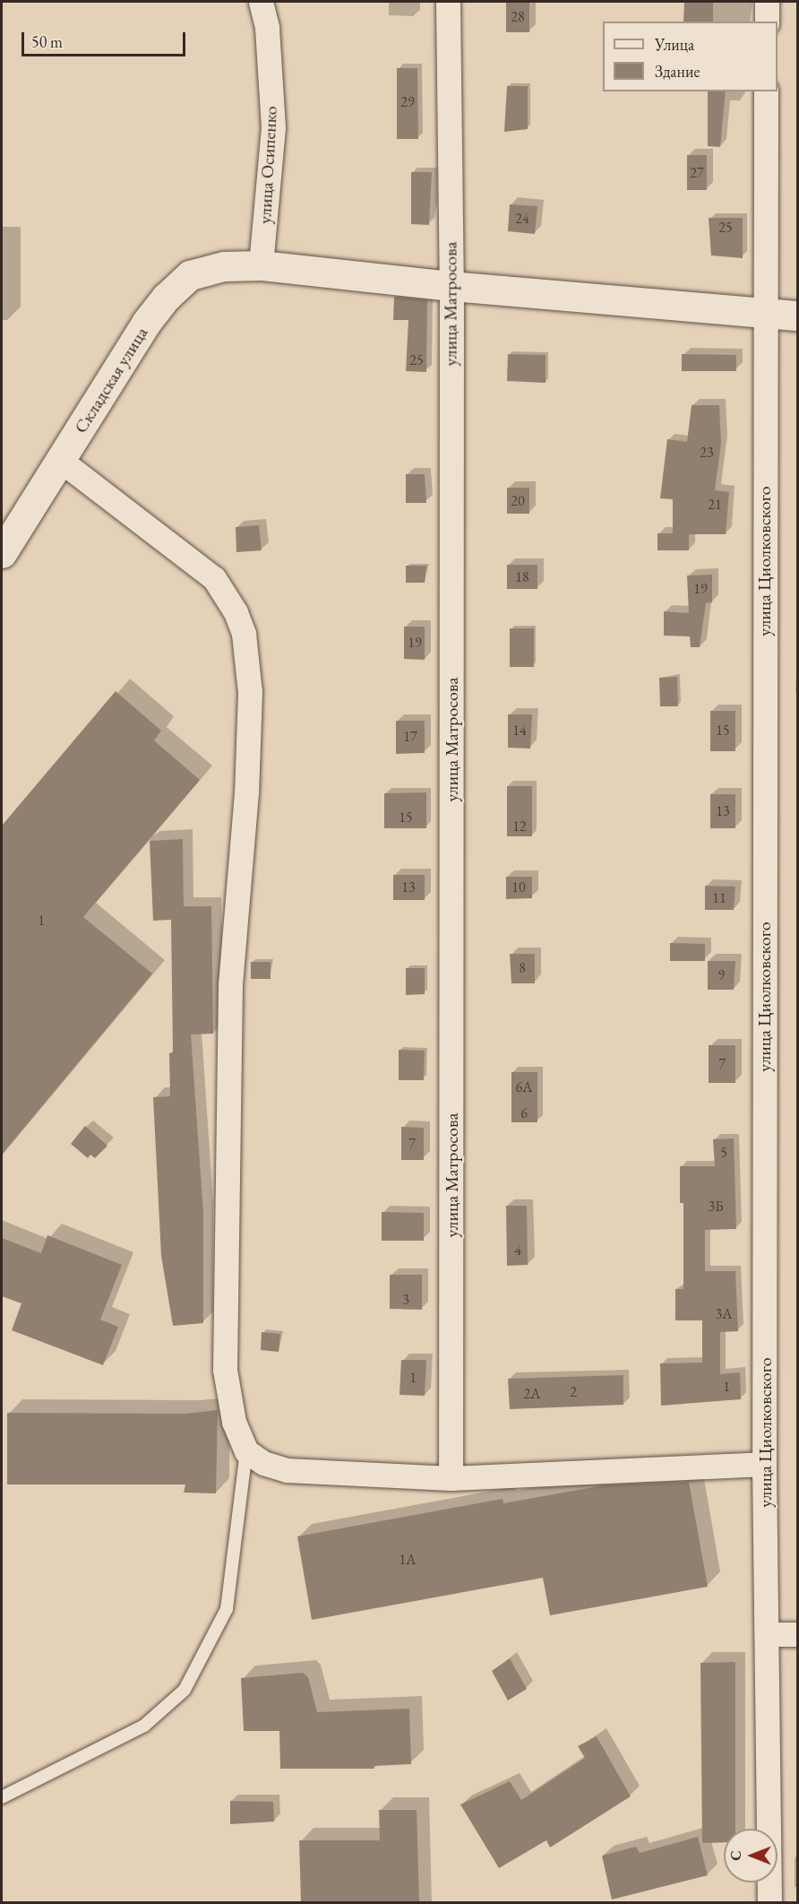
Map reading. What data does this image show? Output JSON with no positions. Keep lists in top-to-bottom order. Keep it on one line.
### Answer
{"streets":{"street":["улица Осипенко","улица Матросова","Складская улица","улица Циолковского"]},"crossings":[["улица Осипенко","Складская улица"],["улица Матросова","Складская улица"],["Складская улица","улица Циолковского"]],"house_numbers":["28","29","27","24","25","25","23","20","21","18","19","19","14","15","17","13","15","12","13","10","11","1","8","9","7","6А","6","7","5","3Б","4","3","3А","1","1","2","2А","1А"],"legend":["Улица","Здание"],"scale_bar":"50 m","north":"left"}
